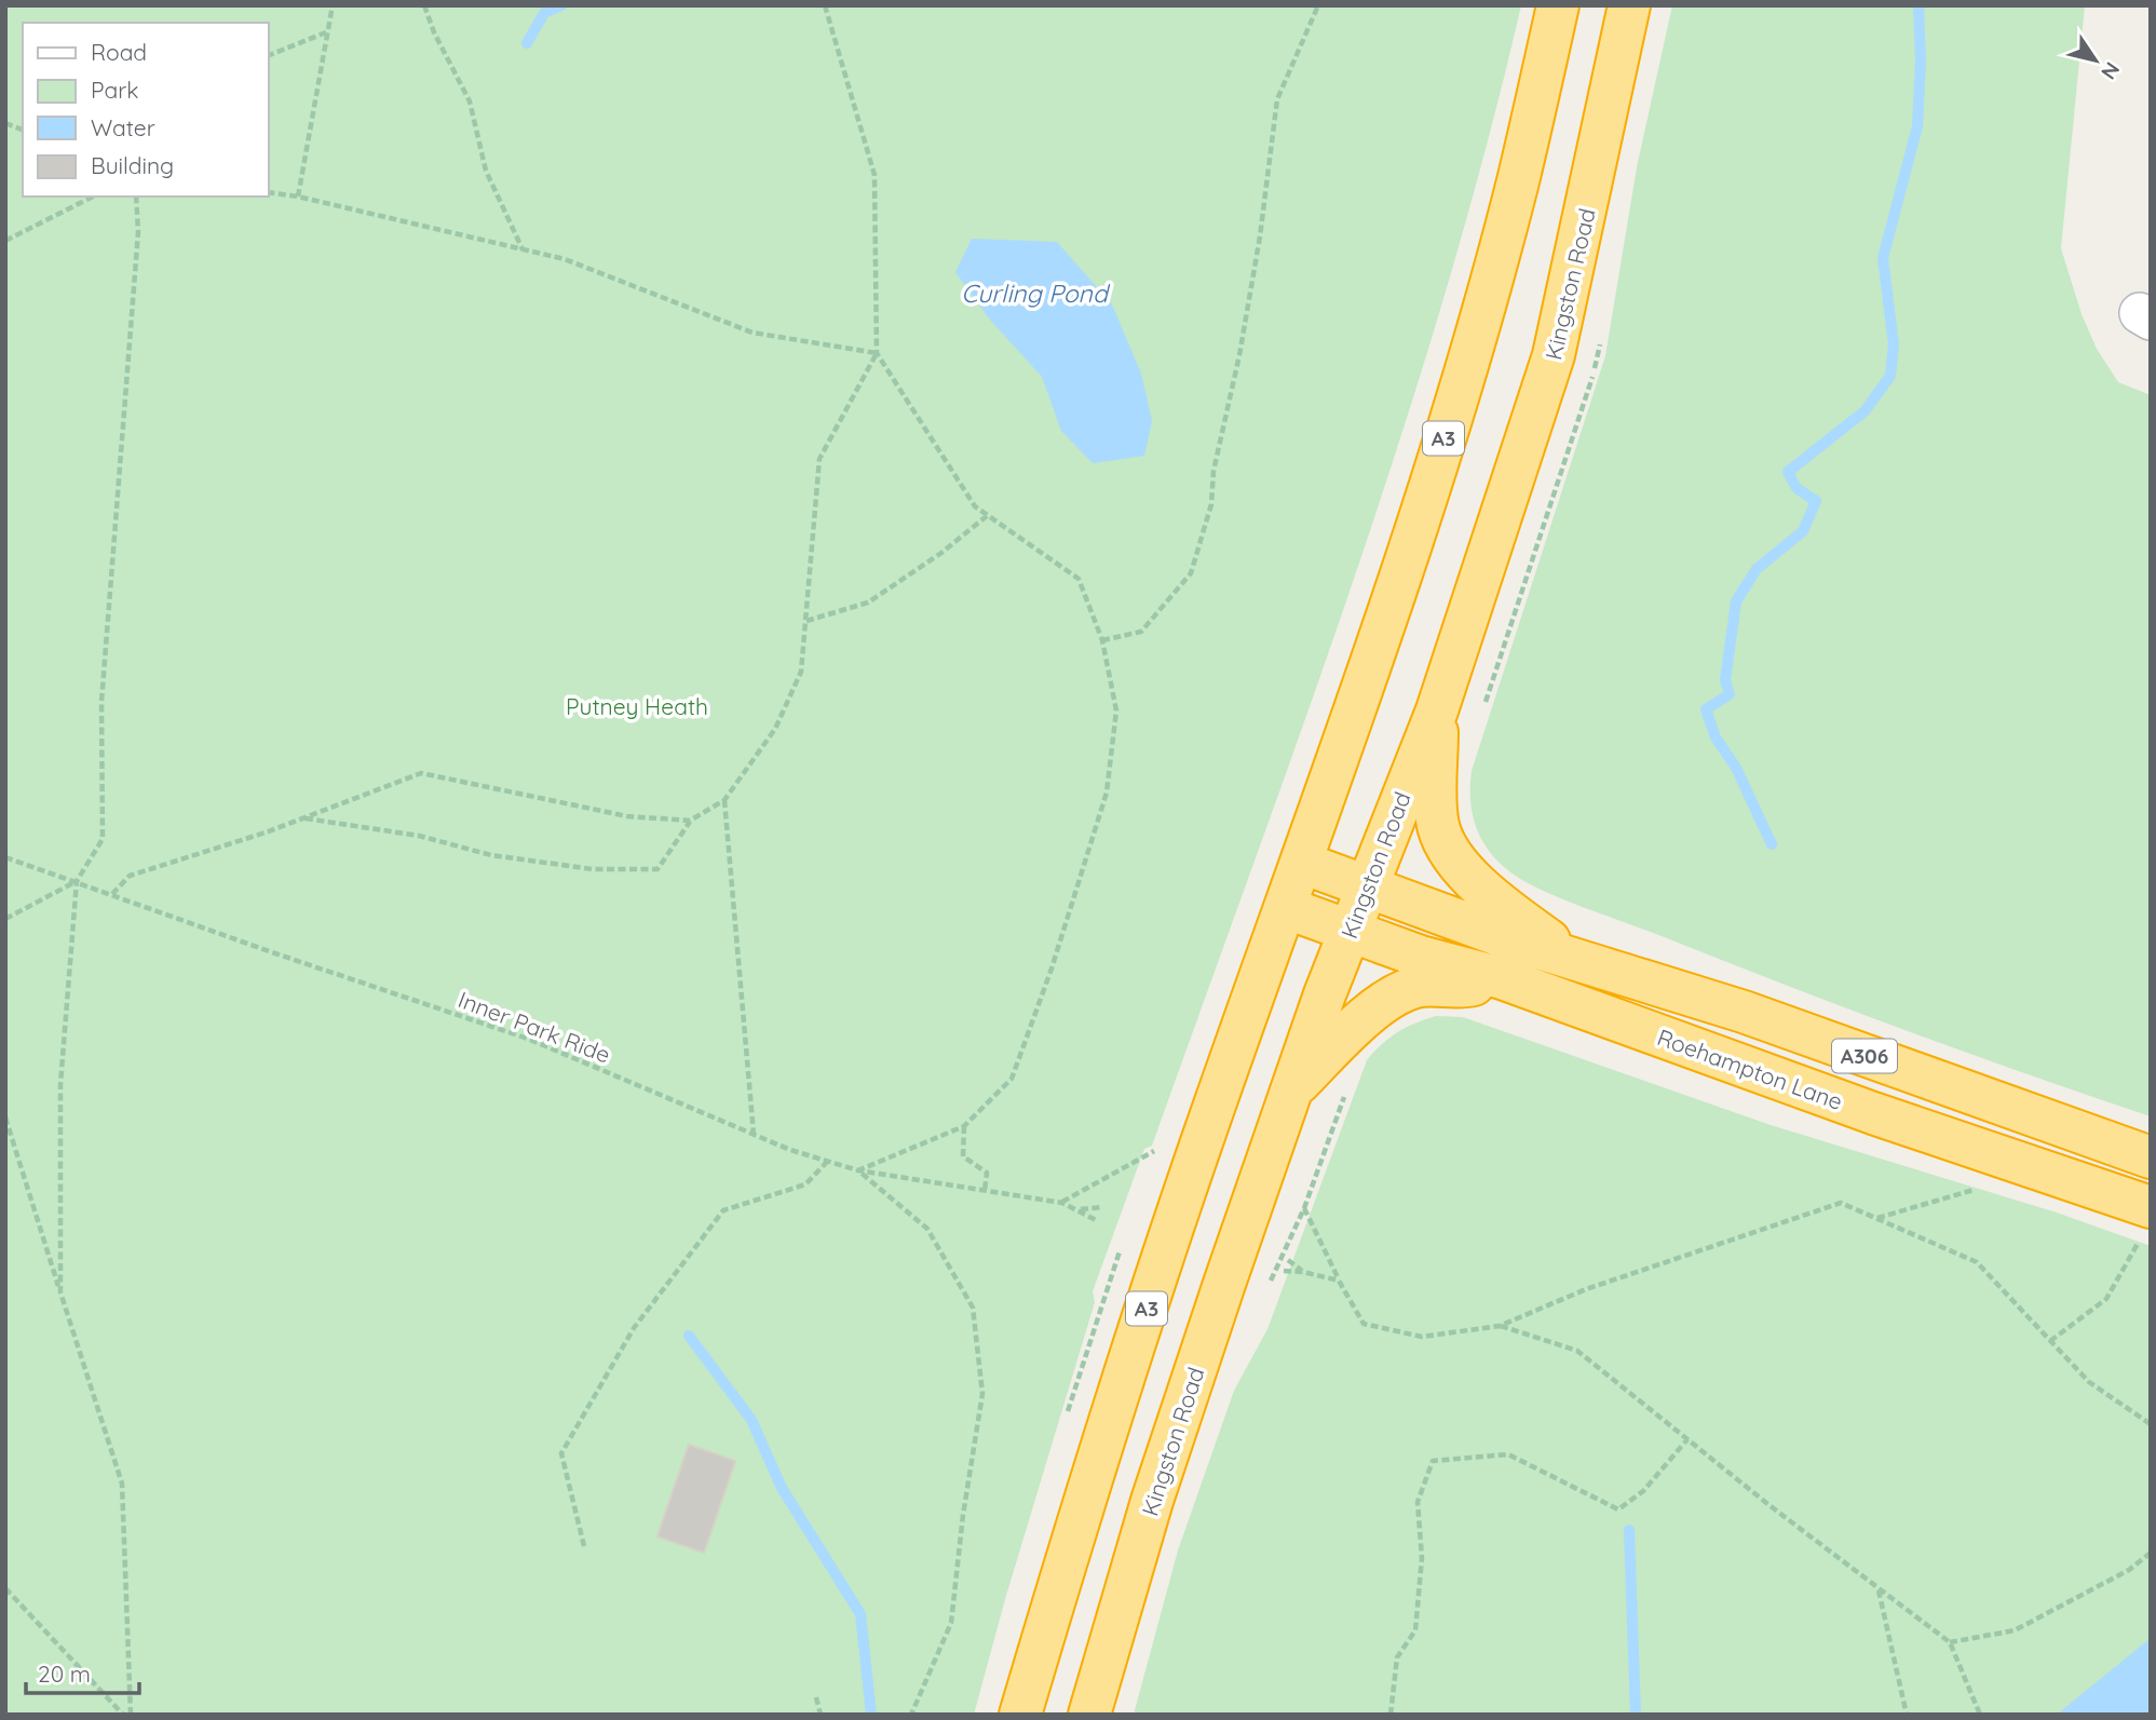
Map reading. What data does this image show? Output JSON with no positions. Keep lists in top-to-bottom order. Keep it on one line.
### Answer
{"streets":{"highway":["Kingston Road","A3","A306","Roehampton Lane"],"path":["Inner Park Ride"]},"crossings":[["Kingston Road","A306"],["Kingston Road","Roehampton Lane"],["A3","A306"],["A306","Roehampton Lane"]],"water":["Curling Pond"],"parks":["Putney Heath"],"legend":["Road","Park","Water","Building"],"scale_bar":"20 m","north":"bottom right"}
